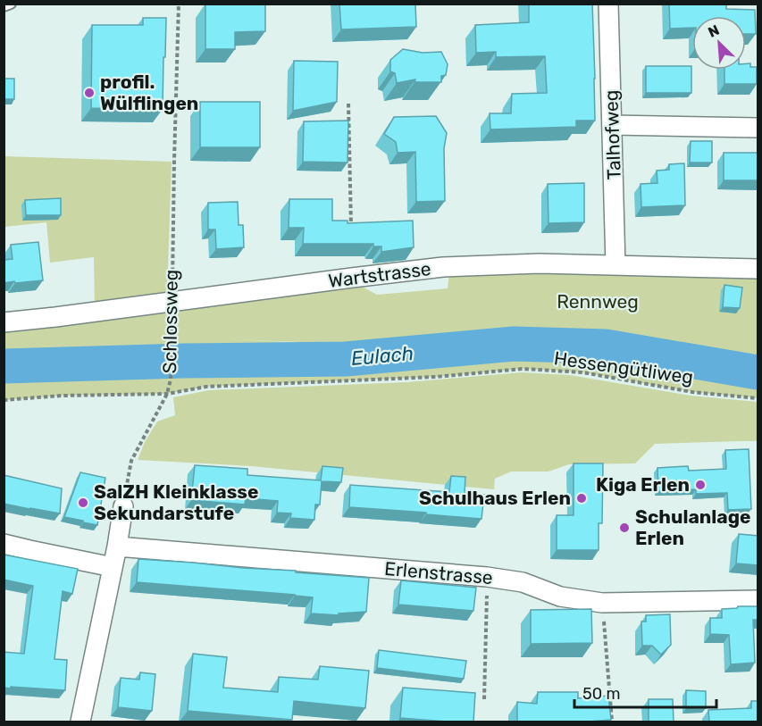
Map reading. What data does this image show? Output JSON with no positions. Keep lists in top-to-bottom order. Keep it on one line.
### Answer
{"streets":{"street":["Talhofweg","Wartstrasse","Erlenstrasse"],"path":["Schlossweg","Hessengütliweg"]},"crossings":[["Talhofweg","Wartstrasse"],["Wartstrasse","Schlossweg"],["Schlossweg","Hessengütliweg"]],"water":["Eulach"],"parks":["Rennweg"],"places":["profil. Wülflingen","Kiga Erlen","Schulhaus Erlen","SalZH Kleinklasse Sekundarstufe","Schulanlage Erlen"],"scale_bar":"50 m","north":"top left"}
